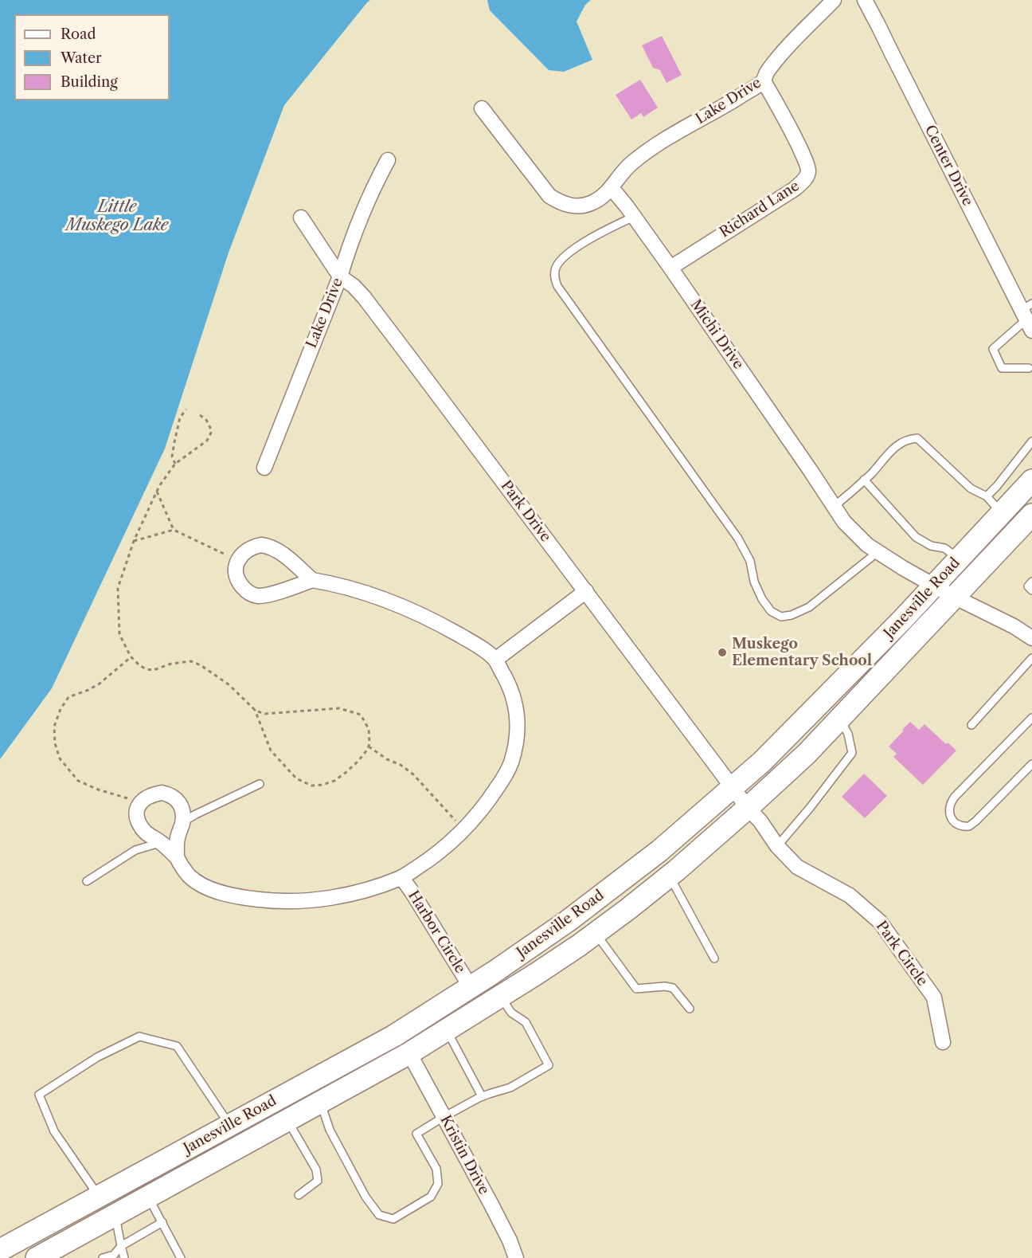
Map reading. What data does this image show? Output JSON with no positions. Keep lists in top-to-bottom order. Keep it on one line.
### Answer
{"streets":{"main road":["Janesville Road"],"street":["Lake Drive","Center Drive","Richard Lane","Michi Drive","Park Drive","Harbor Circle","Park Circle","Kristin Drive"]},"crossings":[["Lake Drive","Richard Lane"],["Lake Drive","Michi Drive"],["Lake Drive","Park Drive"],["Richard Lane","Michi Drive"],["Michi Drive","Janesville Road"],["Park Drive","Janesville Road"],["Park Drive","Park Circle"],["Janesville Road","Harbor Circle"],["Janesville Road","Park Circle"],["Janesville Road","Kristin Drive"]],"water":["Little Muskego Lake"],"places":["Muskego Elementary School"],"legend":["Road","Water","Building"]}
